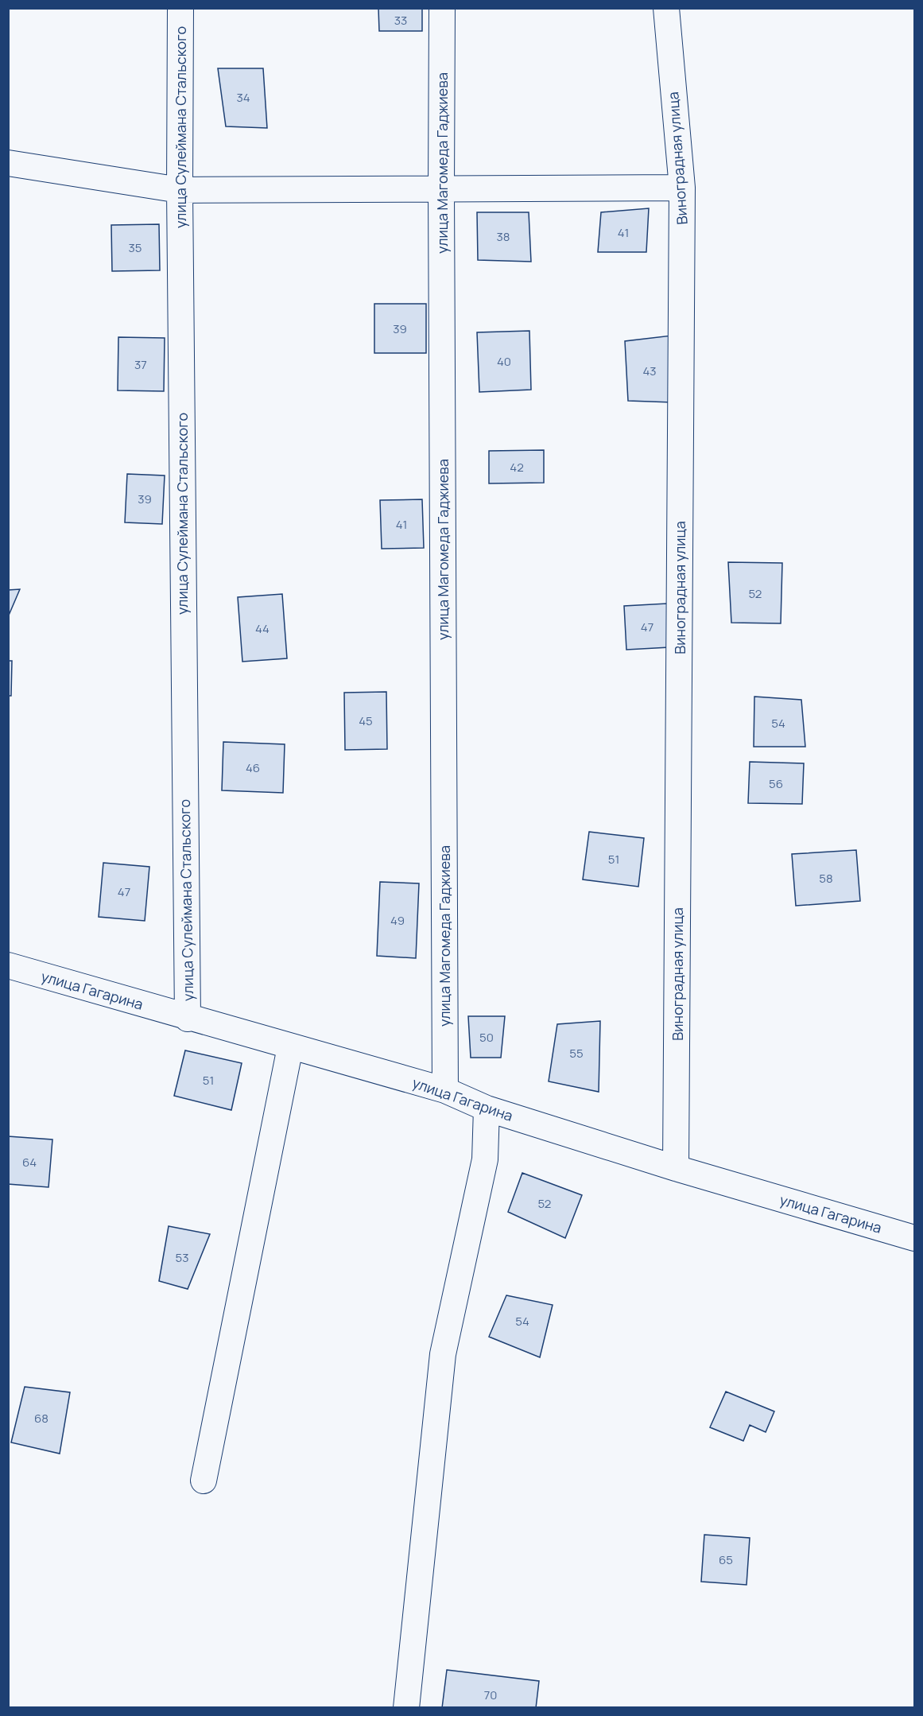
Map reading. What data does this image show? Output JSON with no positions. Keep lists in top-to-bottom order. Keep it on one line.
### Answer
{"streets":{"street":["улица Сулеймана Стальского","Виноградная улица","улица Магомеда Гаджиева","улица Гагарина"]},"crossings":[["улица Сулеймана Стальского","улица Гагарина"],["Виноградная улица","улица Гагарина"],["улица Магомеда Гаджиева","улица Гагарина"]],"house_numbers":["33","34","41","38","35","39","40","37","43","42","39","41","52","47","44","45","54","46","56","51","58","47","49","50","55","51","64","52","53","54","68","65","70"]}
